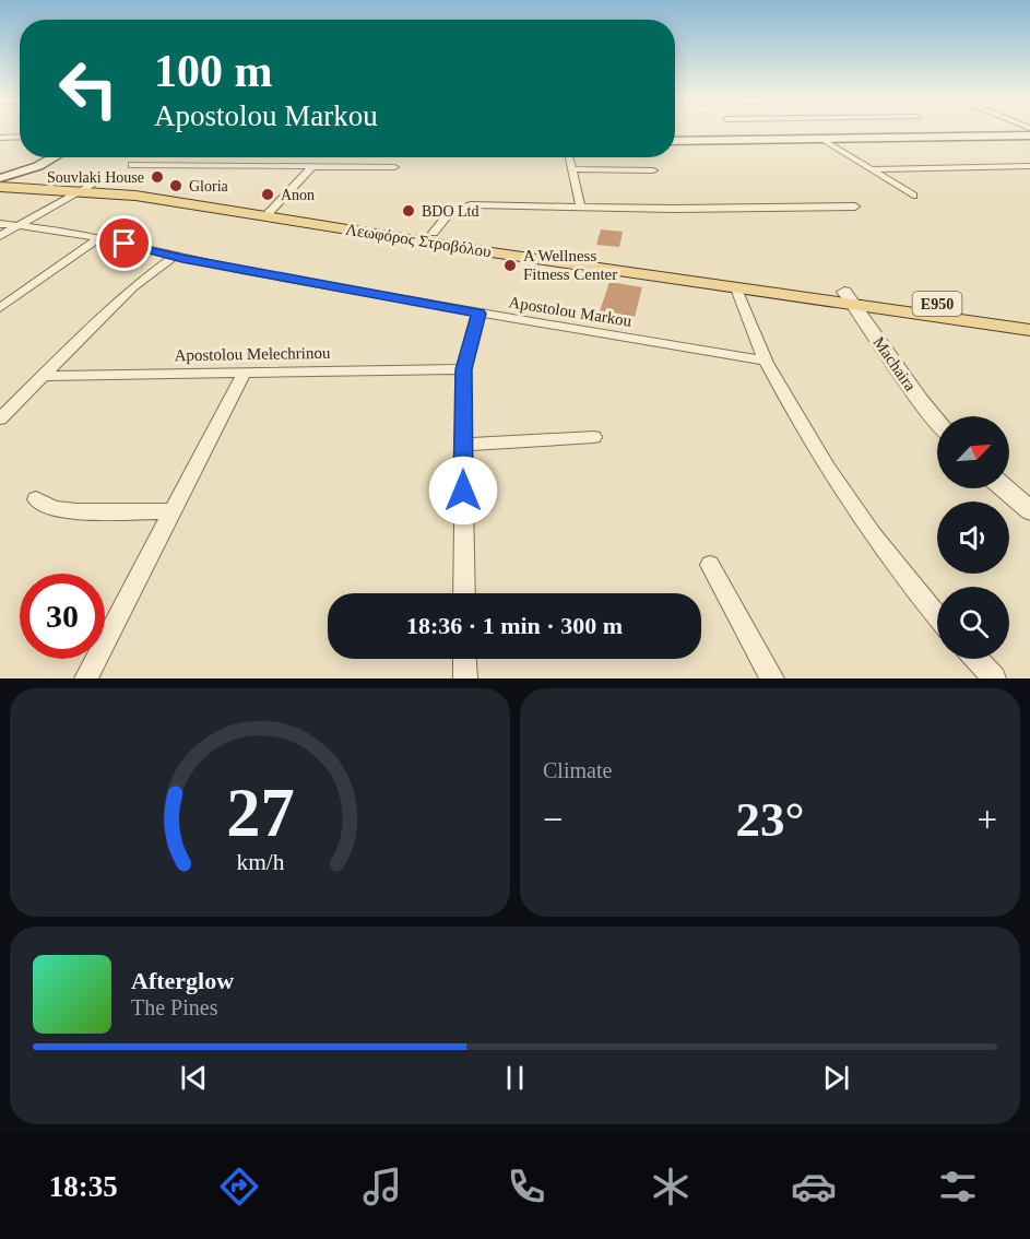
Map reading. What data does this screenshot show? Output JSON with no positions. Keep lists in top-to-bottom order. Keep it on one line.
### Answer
{"streets":{"main road":["Λεωφόρος Στροβόλου","E950"],"street":["Apostolou Markou","Apostolou Melechrinou","Machaira"]},"crossings":[["Λεωφόρος Στροβόλου","Machaira"]],"places":["Souvlaki House","Gloria","Anon","BDO Ltd","A Wellness Fitness Center"],"north":"top right","page":{"turn":["100 m","Apostolou Markou"],"limit":"30","trip":"18:36 · 1 min · 300 m","tile":"Climate","heat":["−","23°","+"],"song":["Afterglow","The Pines"],"tabs":"18:35","gauge":["27","km/h"]}}
